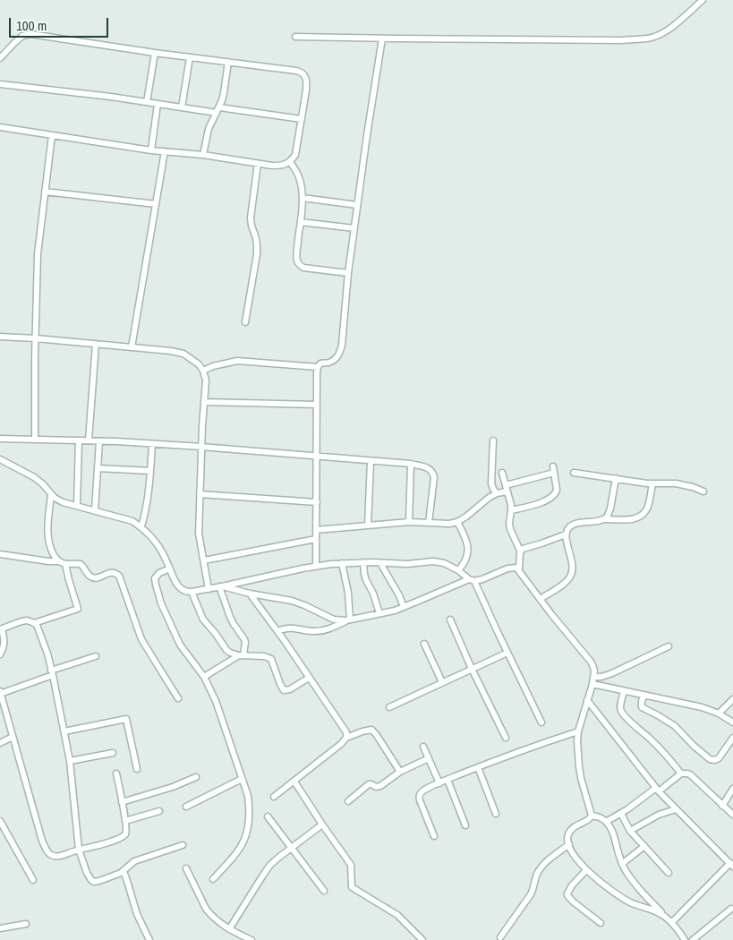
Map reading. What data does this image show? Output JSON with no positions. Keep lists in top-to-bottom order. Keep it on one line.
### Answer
{"scale_bar":"100 m"}
